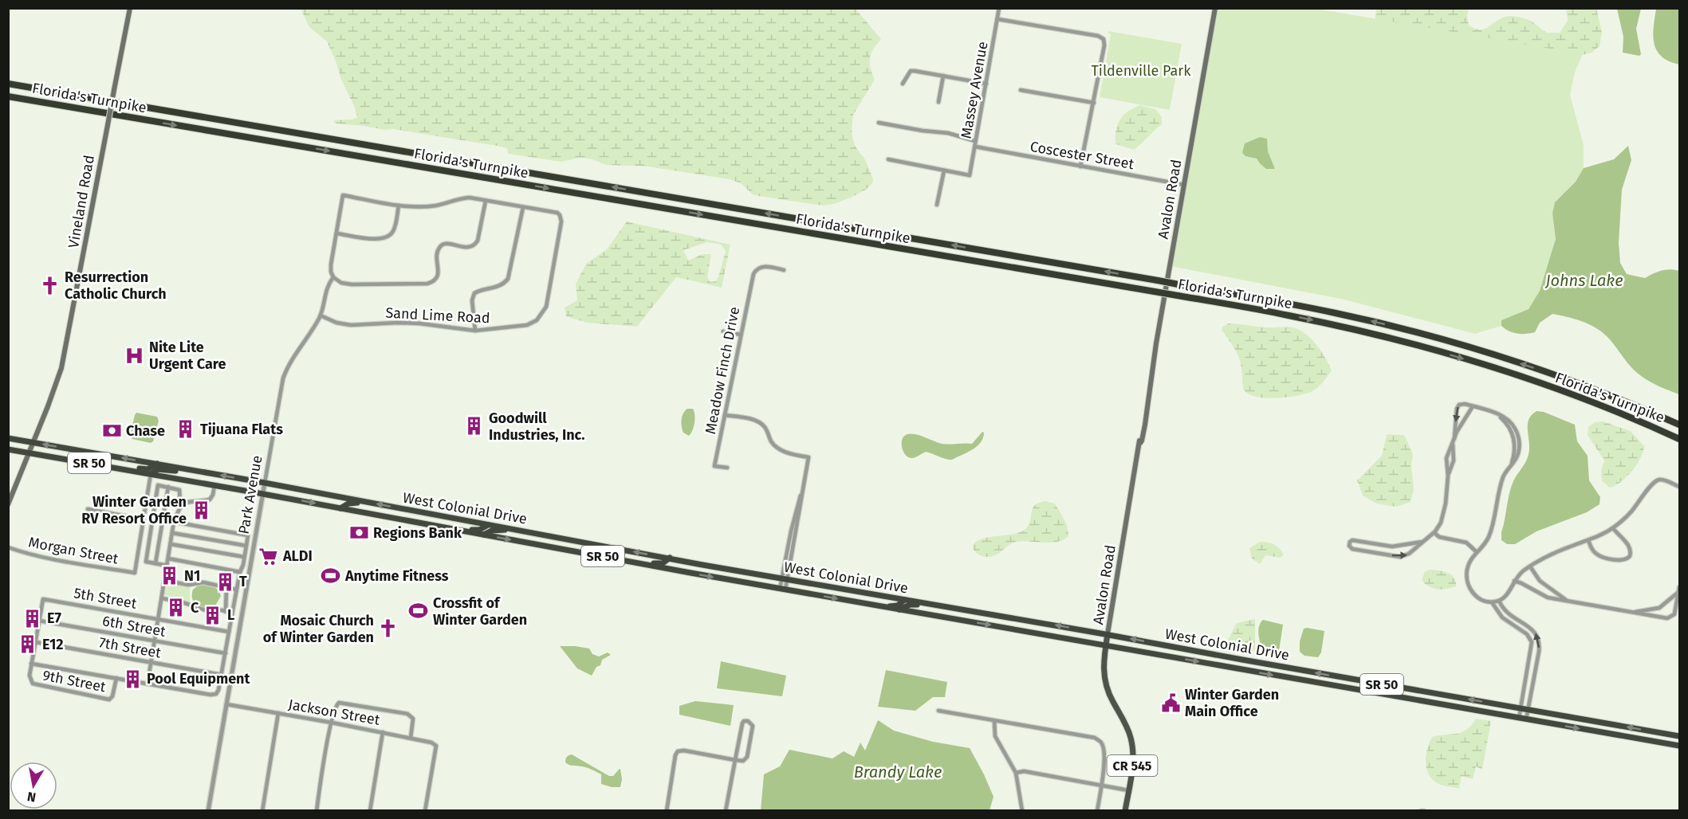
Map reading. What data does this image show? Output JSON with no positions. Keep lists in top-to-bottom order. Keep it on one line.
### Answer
{"streets":{"highway":["Florida's Turnpike","SR 50","West Colonial Drive"],"main road":["Avalon Road","Vineland Road","CR 545"],"street":["Massey Avenue","Coscester Street","Sand Lime Road","Meadow Finch Drive","Park Avenue","Morgan Street","5th Street","6th Street","7th Street","9th Street","Jackson Street"]},"crossings":[["Massey Avenue","Coscester Street"],["Coscester Street","Avalon Road"],["Avalon Road","West Colonial Drive"],["Avalon Road","CR 545"],["Vineland Road","West Colonial Drive"],["Sand Lime Road","Park Avenue"],["Park Avenue","West Colonial Drive"],["Park Avenue","Jackson Street"],["West Colonial Drive","CR 545"],["5th Street","6th Street"],["5th Street","7th Street"],["5th Street","9th Street"]],"water":["Johns Lake","Brandy Lake"],"parks":["Tildenville Park"],"places":{"church":["Resurrection Catholic Church","Mosaic Church of Winter Garden"],"hospital":["Nite Lite Urgent Care"],"building":["Goodwill Industries, Inc.","Tijuana Flats","Winter Garden RV Resort Office","N1","T","C","L","E7","E12","Pool Equipment"],"bank":["Chase","Regions Bank"],"supermarket":["ALDI"],"sports":["Anytime Fitness","Crossfit of Winter Garden"],"public building":["Winter Garden Main Office"]},"north":"bottom"}
